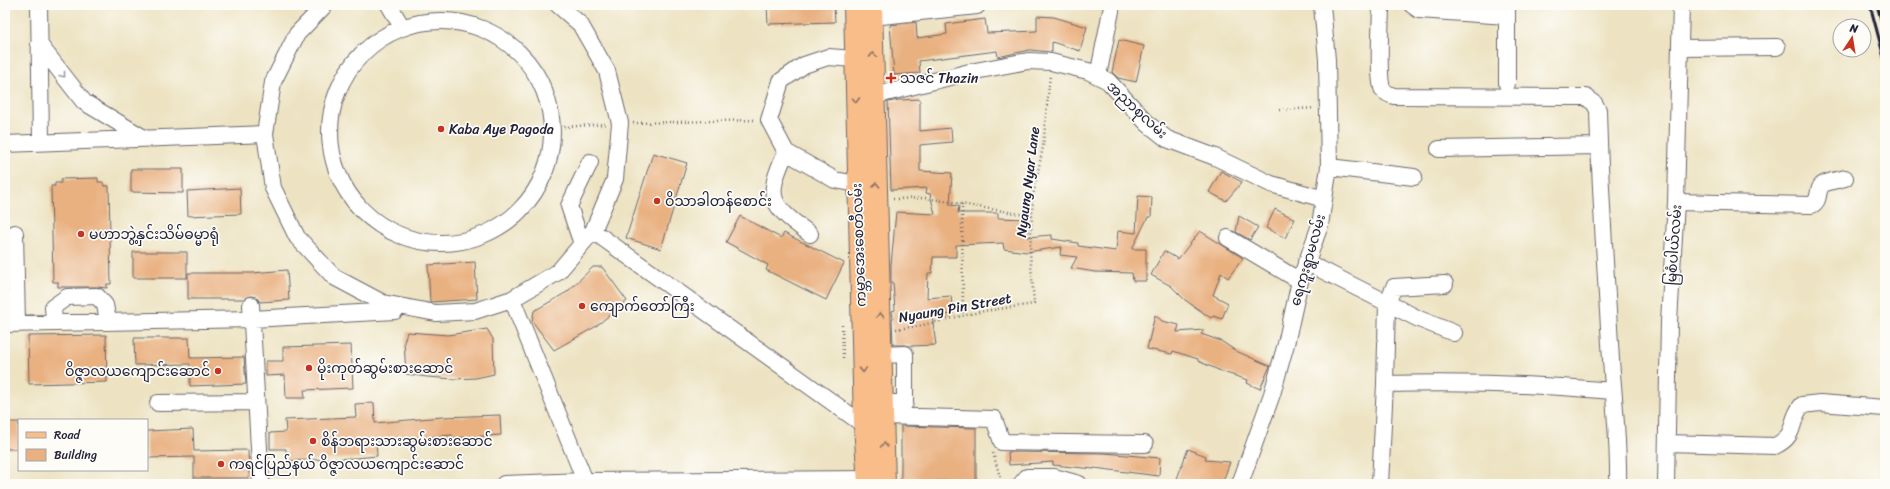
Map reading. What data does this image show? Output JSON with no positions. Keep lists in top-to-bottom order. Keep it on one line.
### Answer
{"streets":{"main road":["ကမ္ဘာအေးစေတီလမ်း"],"street":["အညာစုလမ်း","မြစံပါယ်လမ်း","ရေကူးရွာမလမ်း"],"path":["Nyaung Nyar Lane","Nyaung Pin Street"]},"crossings":[["အညာစုလမ်း","Nyaung Nyar Lane"],["အညာစုလမ်း","ကမ္ဘာအေးစေတီလမ်း"],["အညာစုလမ်း","ရေကူးရွာမလမ်း"],["Nyaung Nyar Lane","Nyaung Pin Street"],["ကမ္ဘာအေးစေတီလမ်း","Nyaung Pin Street"]],"places":{"health":["သဇင် Thazin"],"other":["Kaba Aye Pagoda","ဝိသာခါတန်စောင်း","မဟာဘွဲ့နှင်းသိမ်ဓမ္မာရုံ","ကျောက်တော်ကြီး","မိုးကုတ်ဆွမ်းစားဆောင်","ဝိဇ္ဇာလယကျောင်းဆောင်","စိန်ဘရားသားဆွမ်းစားဆောင်","ကရင်ပြည်နယ် ဝိဇ္ဇာလယကျောင်းဆောင်"]},"legend":["Road","Building"],"north":"top"}
